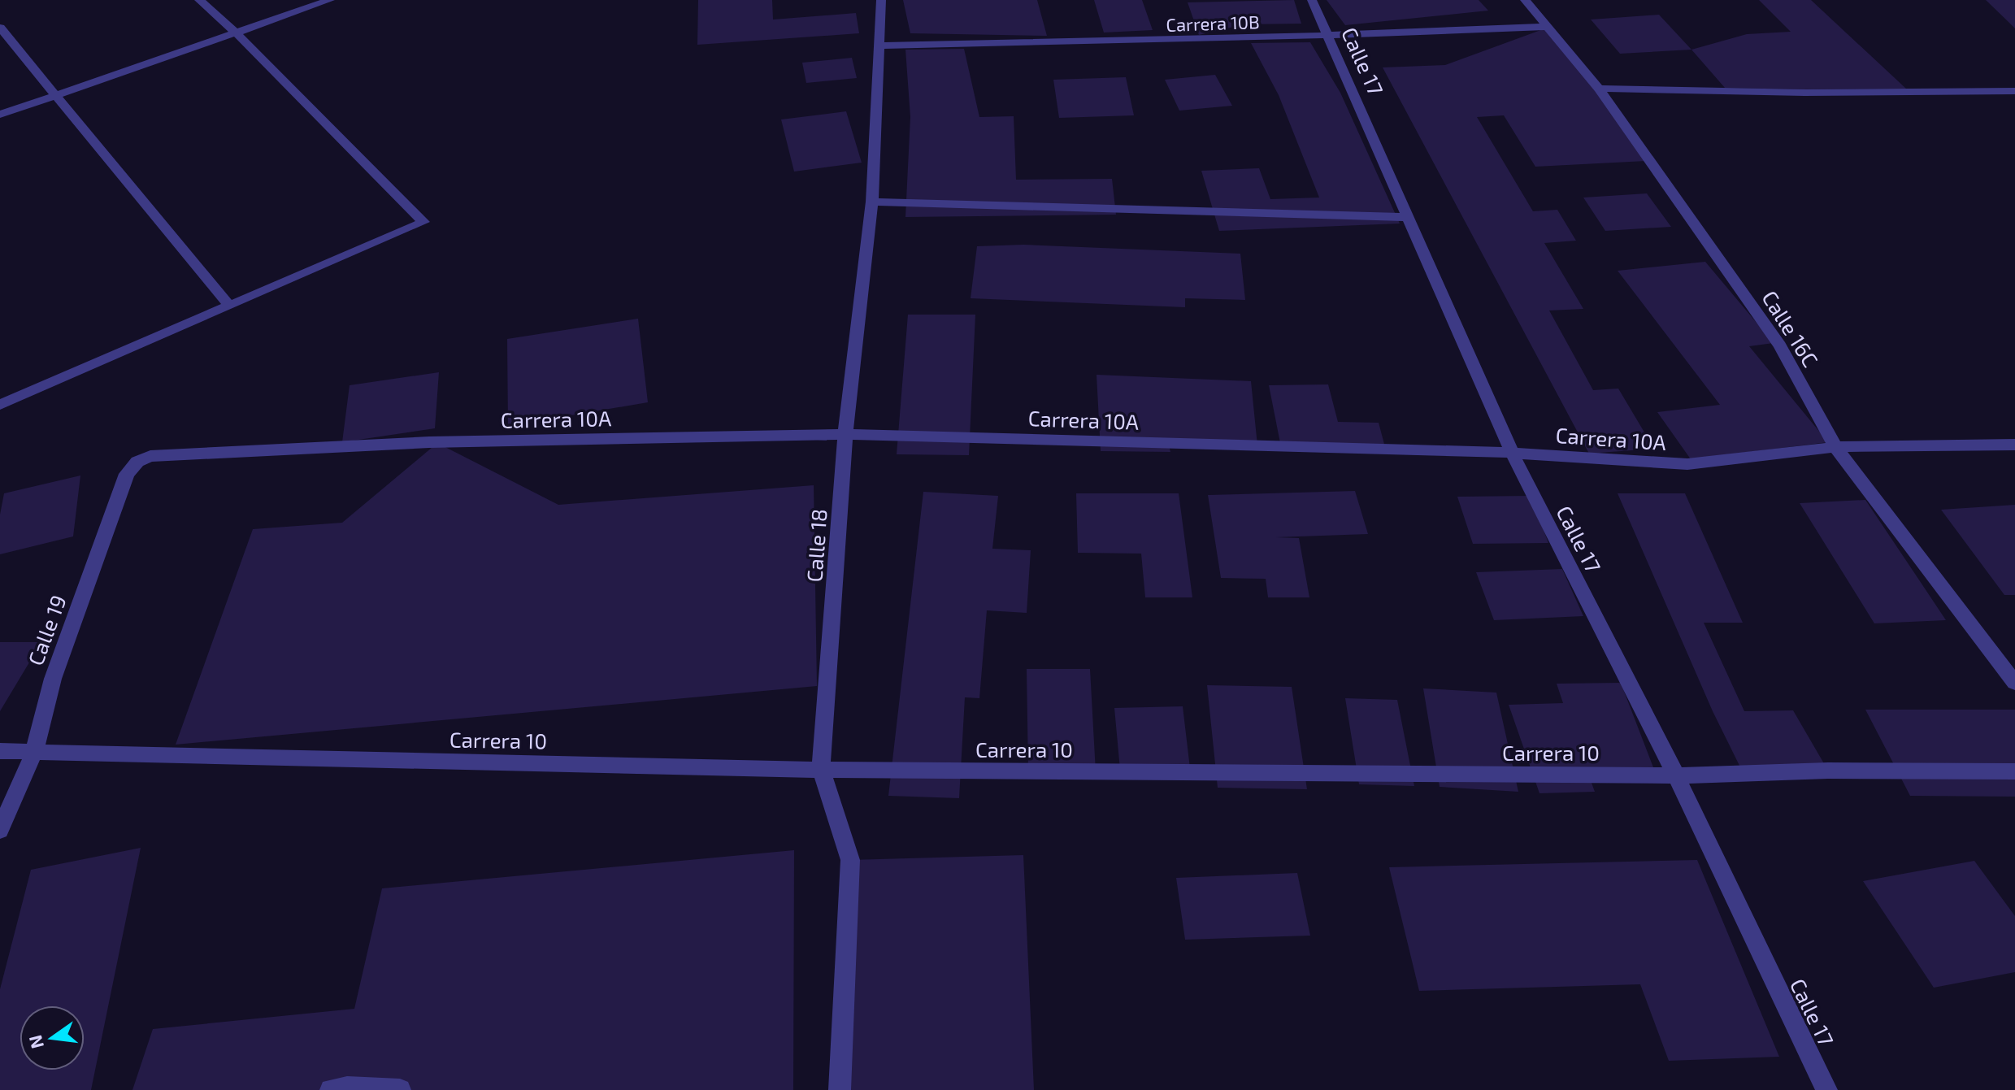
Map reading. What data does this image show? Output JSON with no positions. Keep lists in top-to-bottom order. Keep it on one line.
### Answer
{"streets":{"street":["Carrera 10B","Calle 17","Calle 16C","Carrera 10A","Calle 18","Calle 19","Carrera 10"]},"crossings":[["Carrera 10B","Calle 17"],["Carrera 10B","Calle 16C"],["Carrera 10B","Calle 18"],["Calle 17","Carrera 10A"],["Calle 17","Carrera 10"],["Calle 16C","Carrera 10A"],["Carrera 10A","Calle 18"],["Carrera 10A","Calle 19"],["Calle 18","Carrera 10"],["Calle 19","Carrera 10"]],"north":"left"}
